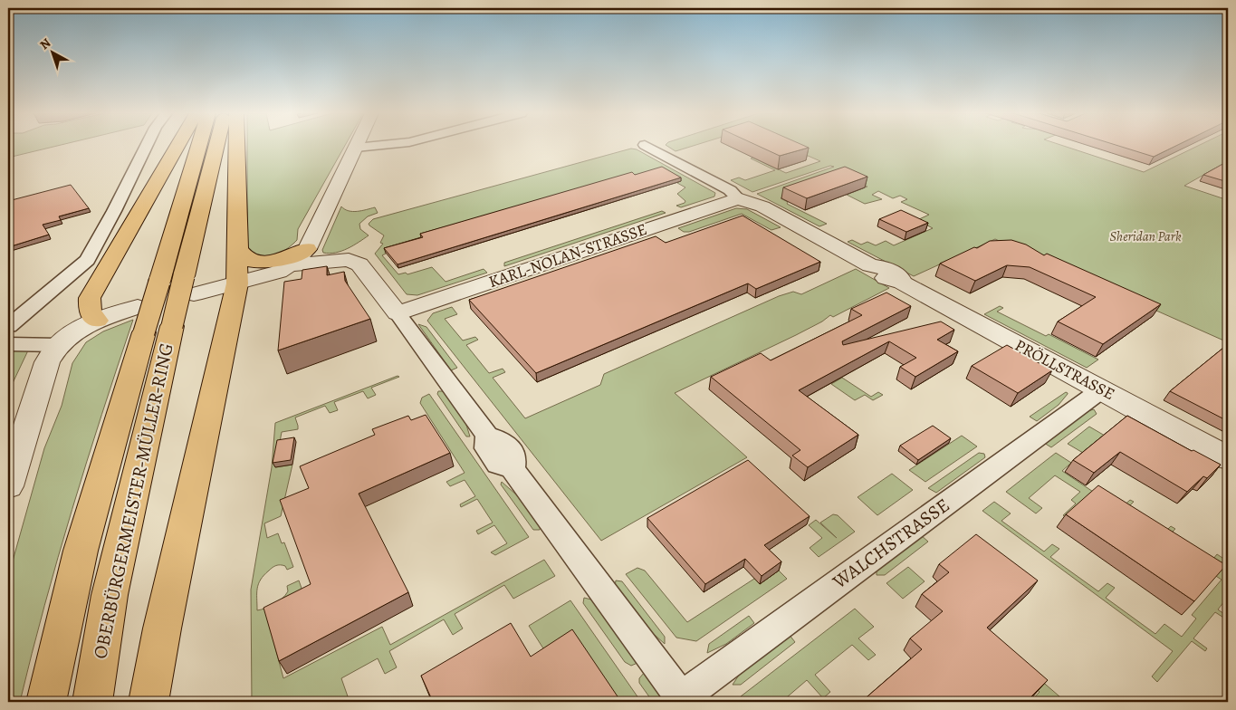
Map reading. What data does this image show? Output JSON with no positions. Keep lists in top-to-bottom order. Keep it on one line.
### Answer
{"streets":{"highway":["OBERBÜRGERMEISTER-MÜLLER-RING"],"street":["KARL-NOLAN-STRASSE","PRÖLLSTRASSE","WALCHSTRASSE"]},"crossings":[["KARL-NOLAN-STRASSE","PRÖLLSTRASSE"],["PRÖLLSTRASSE","WALCHSTRASSE"]],"parks":["Sheridan Park"],"north":"top left"}
